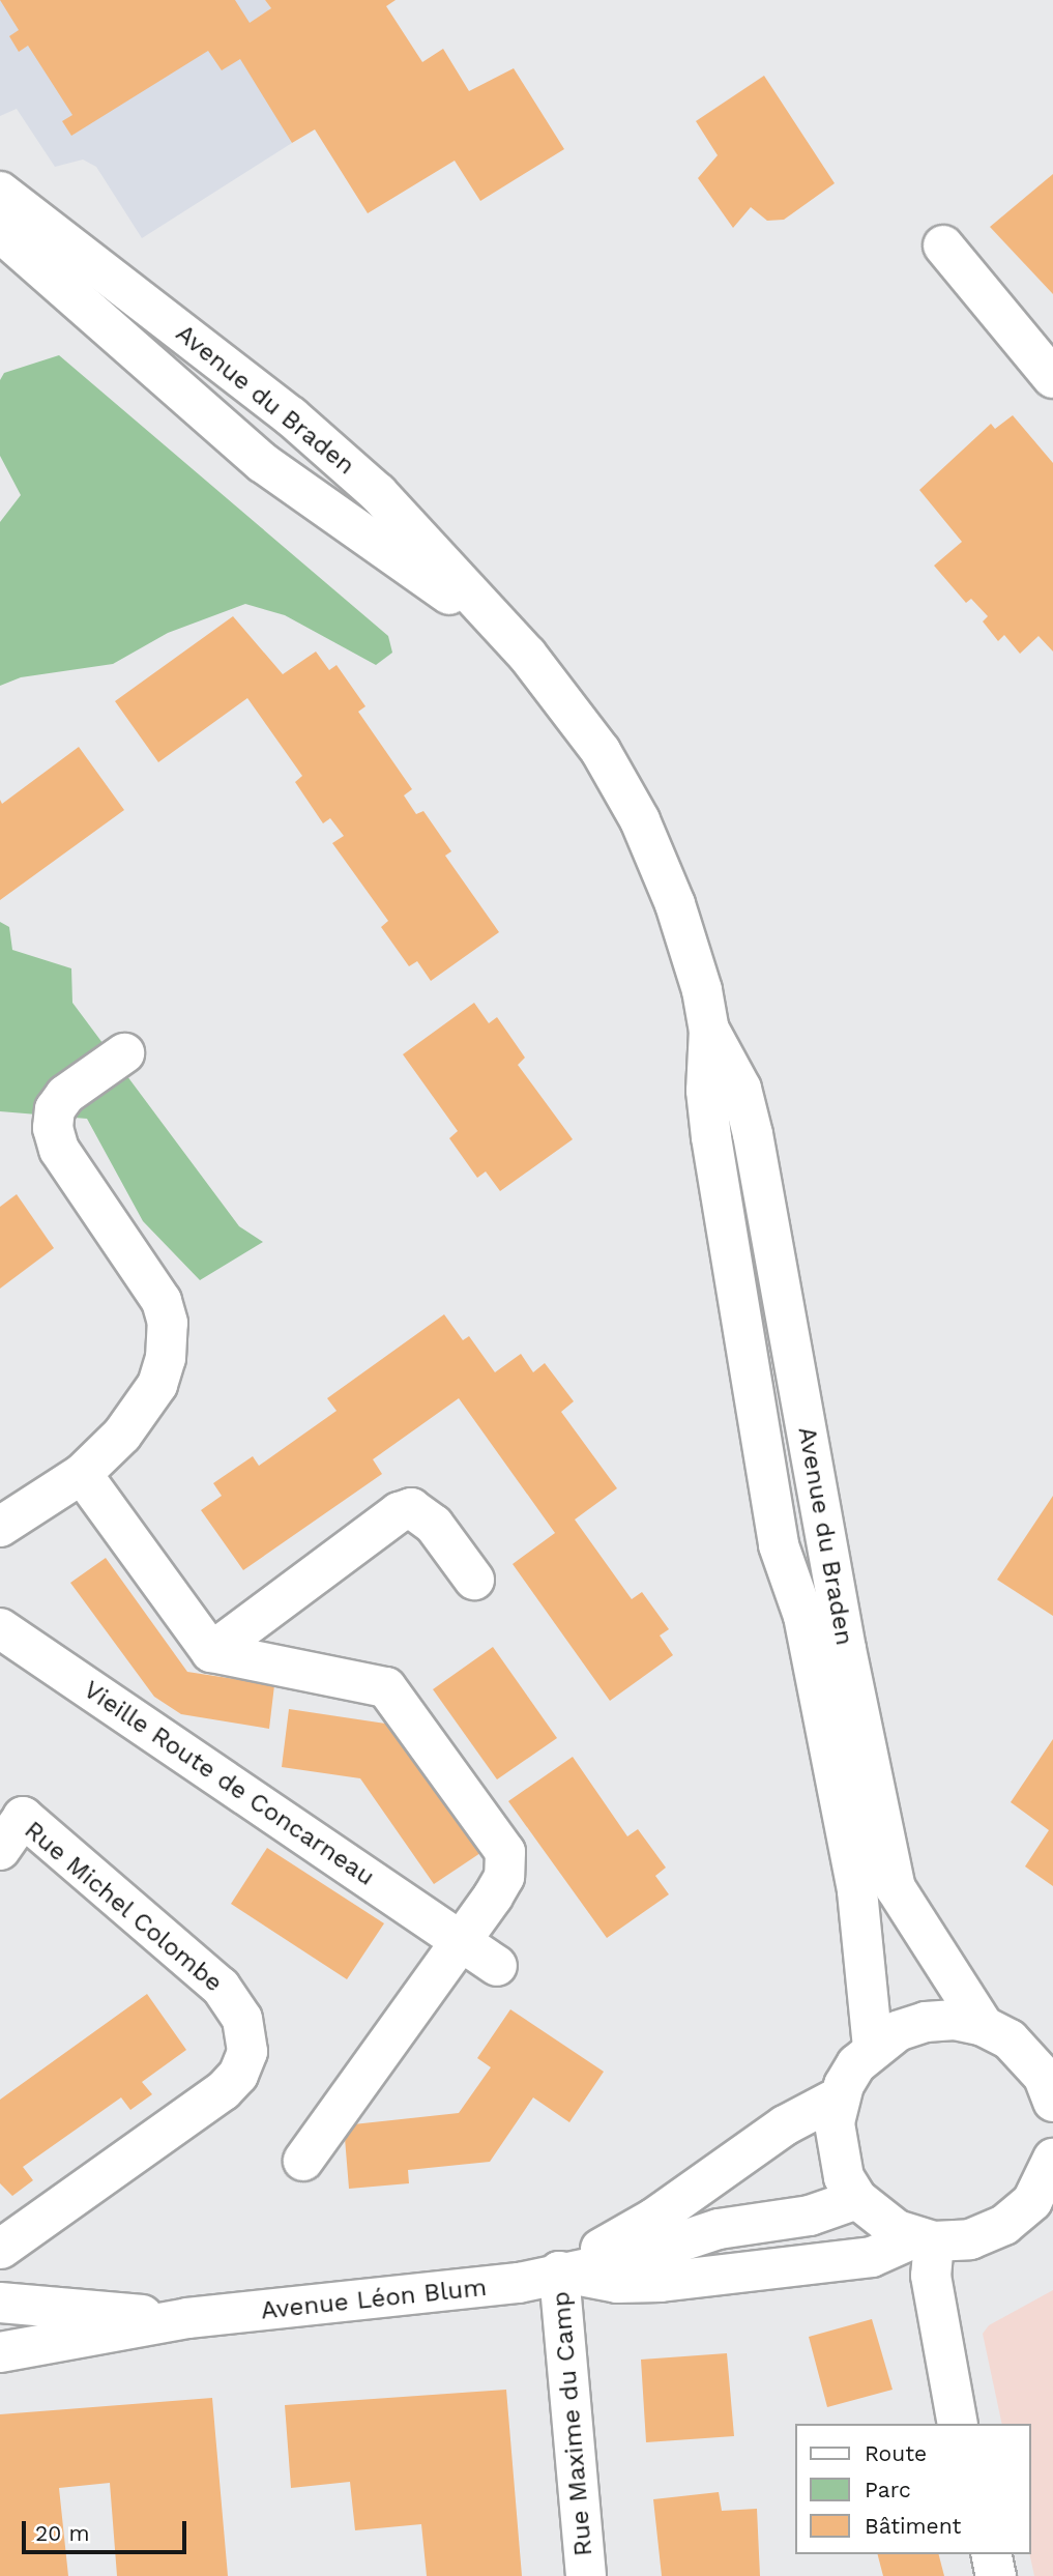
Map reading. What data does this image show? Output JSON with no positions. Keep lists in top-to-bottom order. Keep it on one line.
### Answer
{"streets":{"street":["Avenue du Braden","Vieille Route de Concarneau","Rue Michel Colombe","Avenue Léon Blum","Rue Maxime du Camp"]},"crossings":[["Avenue Léon Blum","Rue Maxime du Camp"]],"legend":["Route","Parc","Bâtiment"],"scale_bar":"20 m"}
